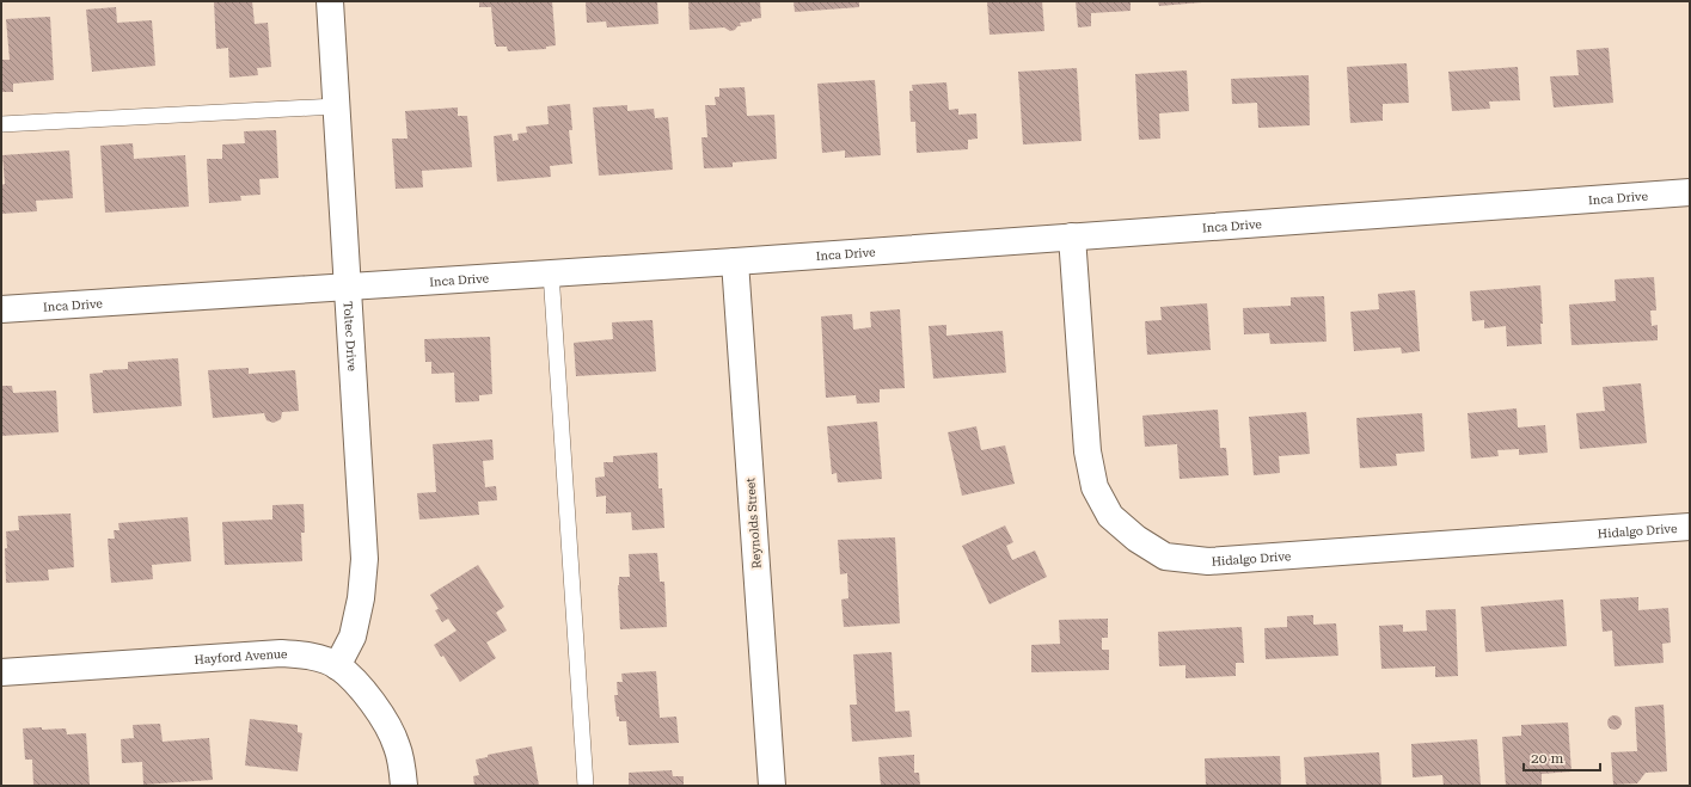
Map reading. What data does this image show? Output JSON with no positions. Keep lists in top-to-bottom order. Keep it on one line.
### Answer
{"streets":{"street":["Inca Drive","Toltec Drive","Reynolds Street","Hidalgo Drive","Hayford Avenue"]},"crossings":[["Inca Drive","Toltec Drive"],["Inca Drive","Reynolds Street"],["Inca Drive","Hidalgo Drive"],["Toltec Drive","Hayford Avenue"]],"scale_bar":"20 m"}
